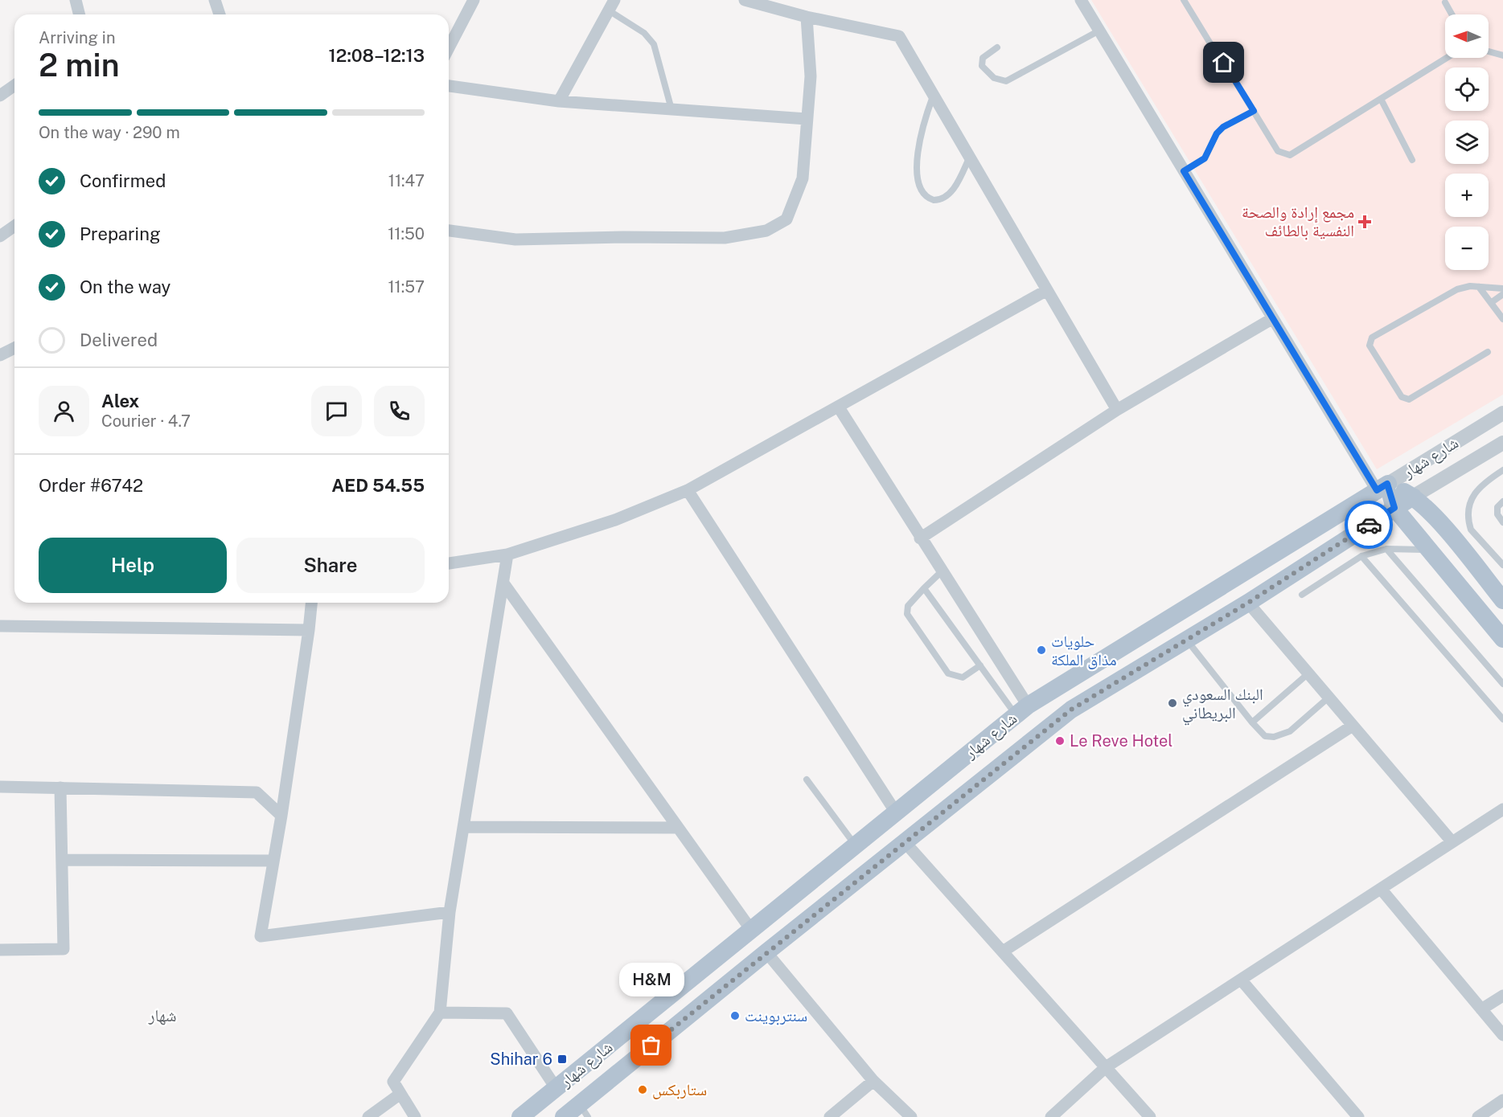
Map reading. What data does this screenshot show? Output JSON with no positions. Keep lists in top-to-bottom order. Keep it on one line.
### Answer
{"streets":{"main road":["شارع شهار"]},"districts":["شهار"],"places":{"health":["مجمع إرادة والصحة النفسية بالطائف"],"other":["حلويات مذاق الملكة","البنك السعودي البريطاني","Le Reve Hotel","سنتربوينت","H&M","ستاربكس"],"transit":["Shihar 6"]},"north":"left","page":{"map_buttons":["+","−"],"heading":["2 min","Arriving in","12:08–12:13"],"panel":["Alex","Courier · 4.7","Order #6742","AED 54.55"],"bar":"On the way · 290 m","list":[["Confirmed","11:47"],["Preparing","11:50"],["On the way","11:57"],"Delivered"],"buttons":["Help","Share"],"bubble":"H&M"}}
